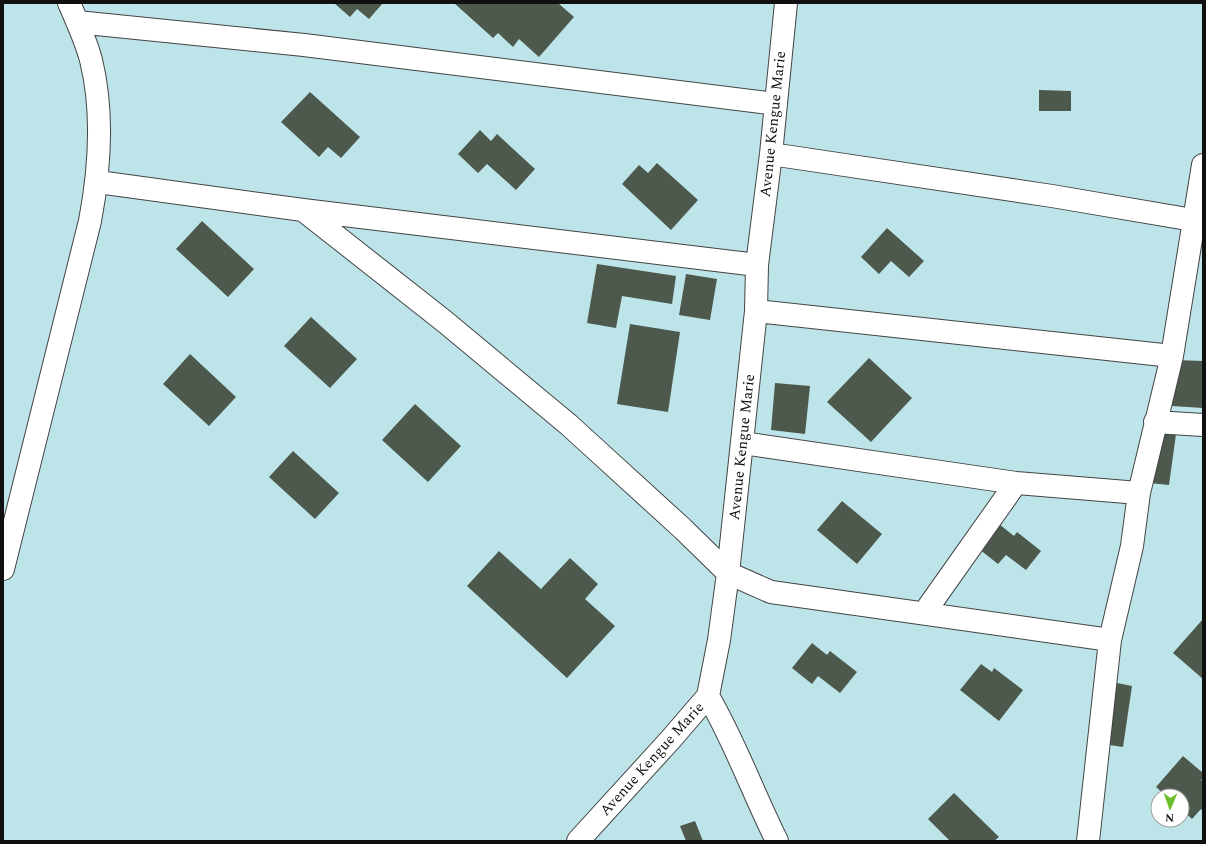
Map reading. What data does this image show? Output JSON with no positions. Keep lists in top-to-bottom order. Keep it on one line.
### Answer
{"streets":{"street":["Avenue Kengue Marie"]},"north":"bottom"}
